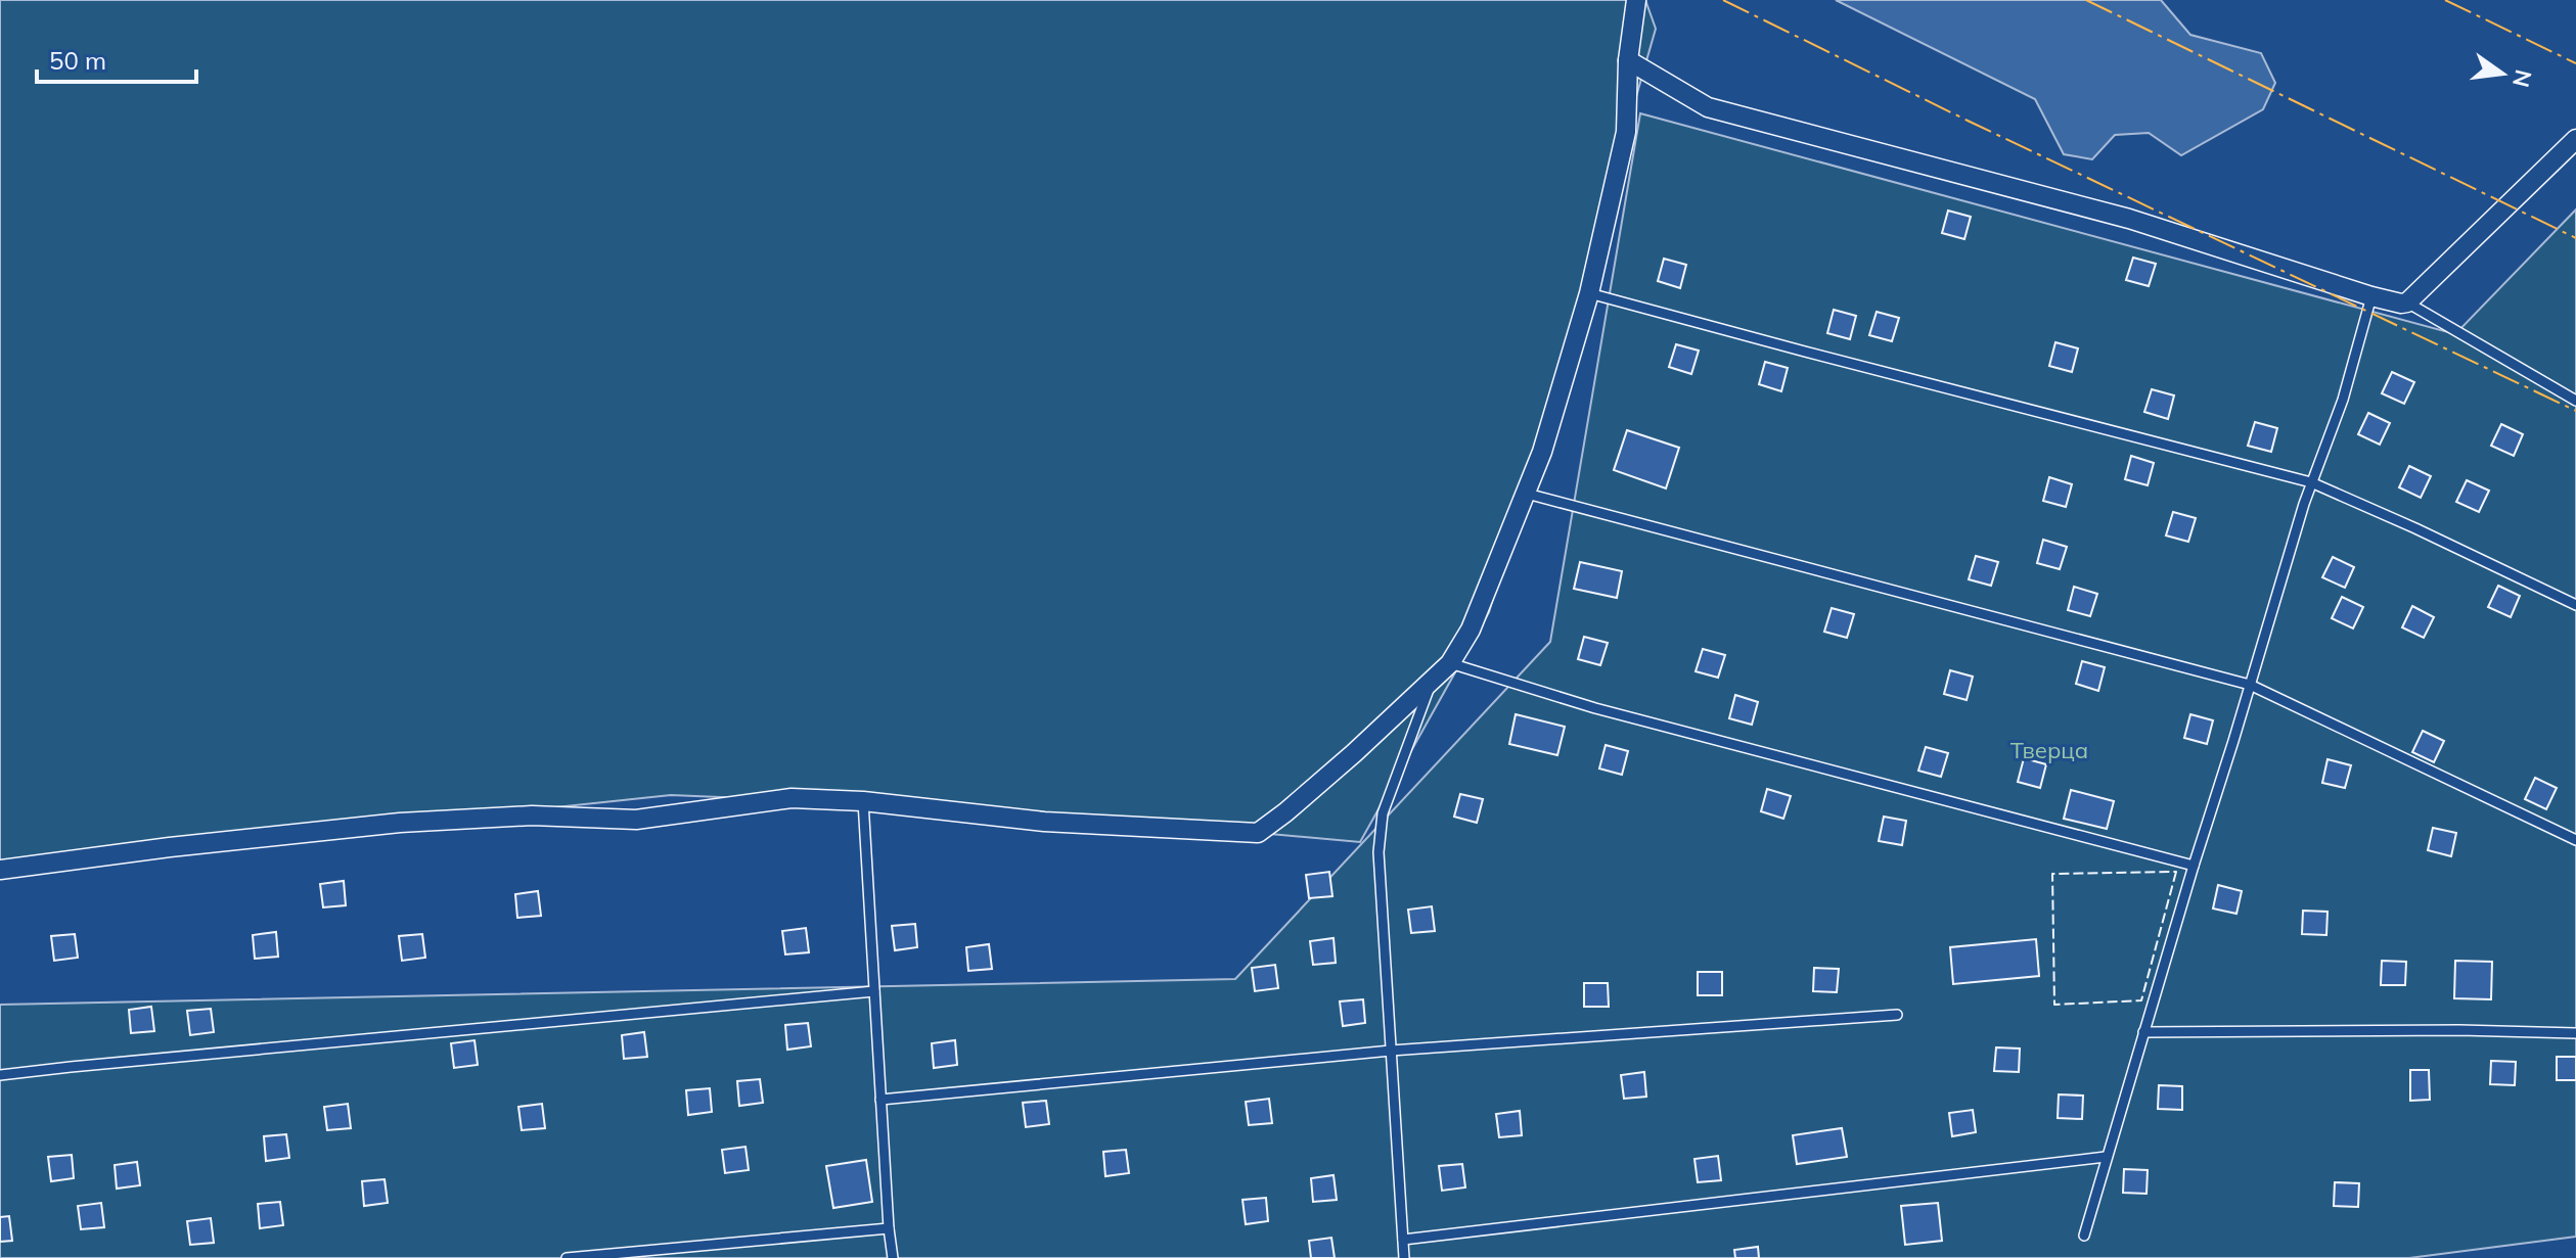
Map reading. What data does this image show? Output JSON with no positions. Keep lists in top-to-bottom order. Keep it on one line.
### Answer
{"parks":["Тверца"],"scale_bar":"50 m","north":"right"}
